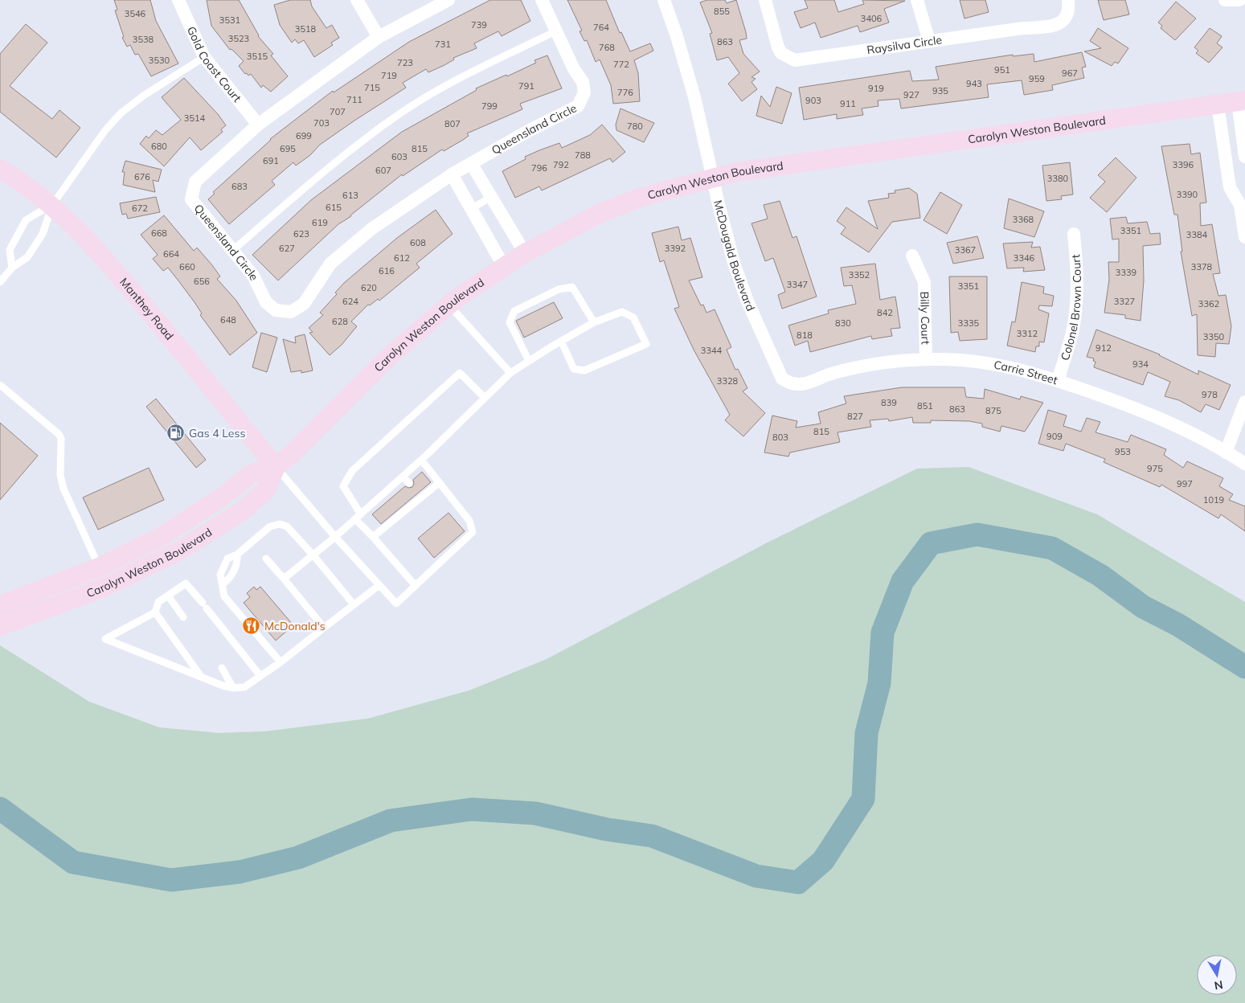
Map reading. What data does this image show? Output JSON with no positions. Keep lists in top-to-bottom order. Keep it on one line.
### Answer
{"streets":{"street":["Raysilva Circle","Gold Coast Court","Queensland Circle","Carolyn Weston Boulevard","McDougald Boulevard","Colonel Brown Court","Manthey Road","Billy Court","Carrie Street"]},"crossings":[["Gold Coast Court","Queensland Circle"],["Carolyn Weston Boulevard","McDougald Boulevard"],["Carolyn Weston Boulevard","Manthey Road"],["McDougald Boulevard","Carrie Street"],["Colonel Brown Court","Carrie Street"],["Billy Court","Carrie Street"]],"places":{"fuel station":["Gas 4 Less"],"restaurant":["McDonald's"]},"house_numbers":["855","3546","3406","3531","739","764","3518","3523","3538","863","731","768","3515","3530","723","772","951","967","719","959","943","791","715","919","935","776","927","711","903","911","799","707","3514","703","807","780","699","680","695","815","788","603","691","792","3396","796","607","676","3380","683","3390","613","615","672","3368","619","3351","668","623","3384","608","627","3392","3367","664","612","3346","660","3378","616","3339","3352","656","3347","3351","620","624","3327","3362","842","648","628","830","3335","3312","818","3350","912","3344","934","3328","978","839","851","863","875","827","815","909","803","953","975","997","1019"],"north":"bottom"}
